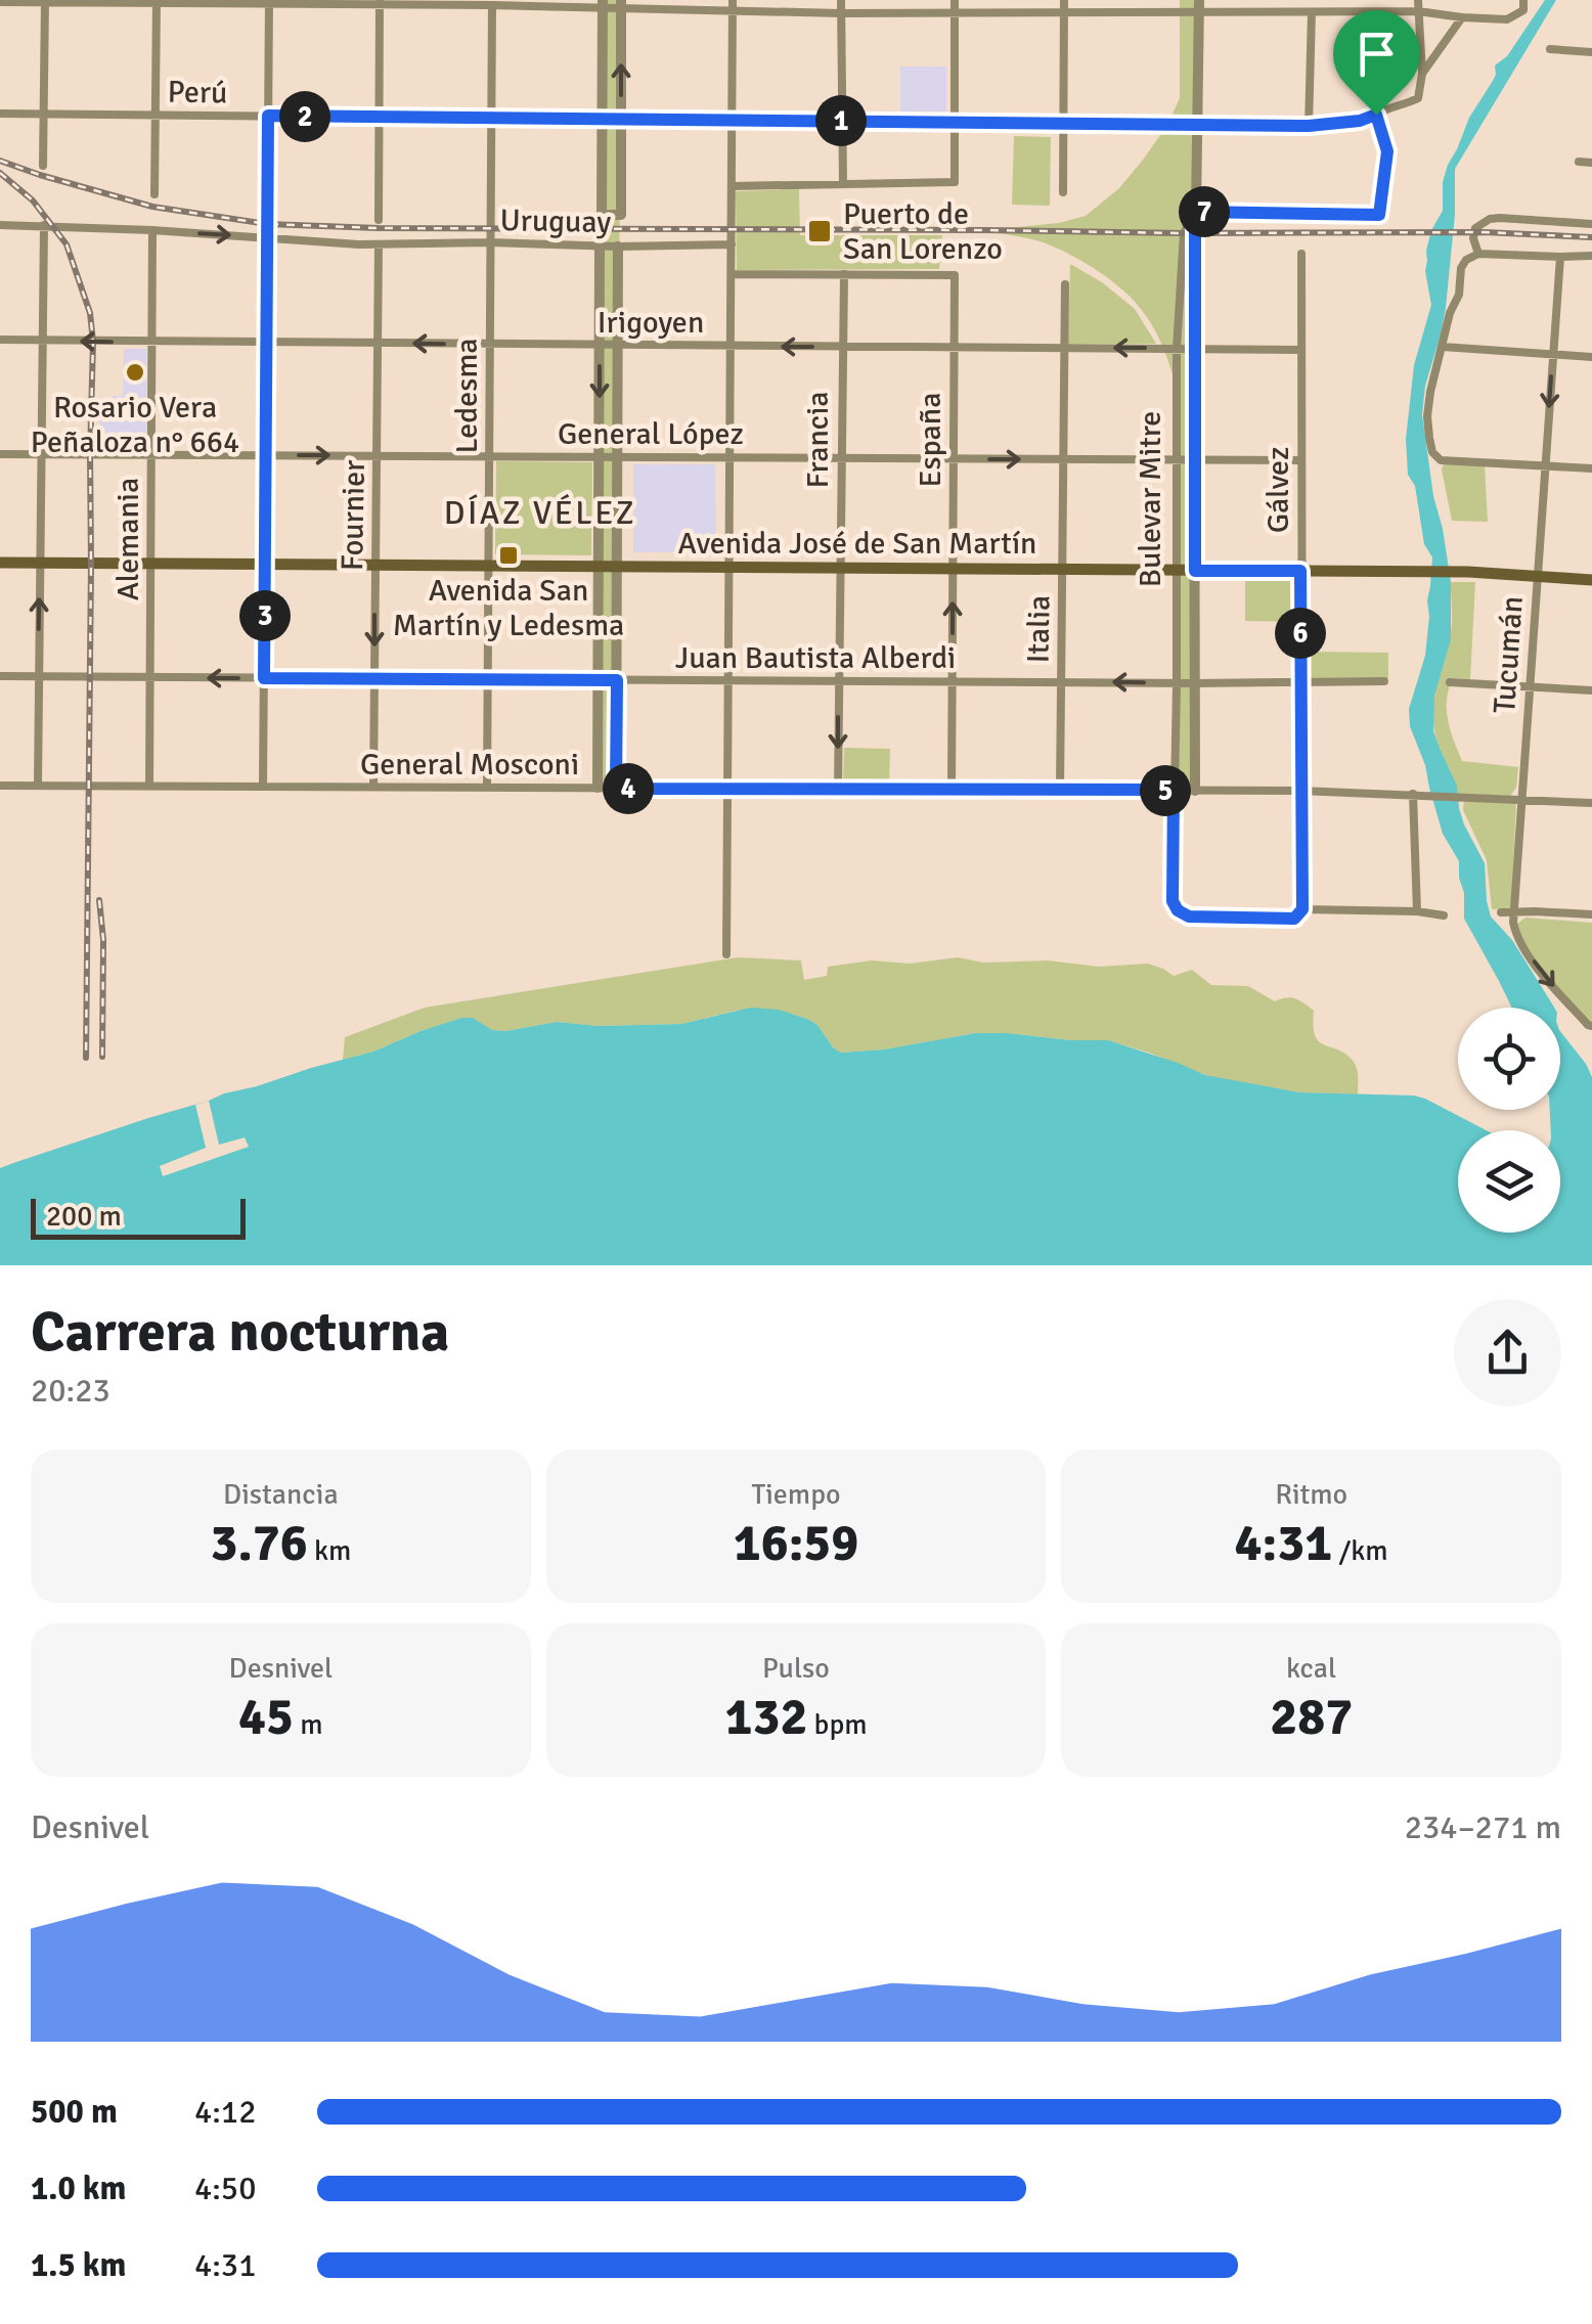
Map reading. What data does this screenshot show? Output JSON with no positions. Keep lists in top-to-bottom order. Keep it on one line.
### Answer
{"streets":{"main road":["Avenida José de San Martín"],"street":["Perú","Uruguay","Irigoyen","Ledesma","General López","Francia","España","Gálvez","Bulevar Mitre","Fournier","Alemania","Italia","Tucumán","Juan Bautista Alberdi","General Mosconi"]},"crossings":[["Perú","Ledesma"],["Perú","Bulevar Mitre"],["Uruguay","Ledesma"],["Uruguay","Fournier"],["Irigoyen","Ledesma"],["Irigoyen","Francia"],["Irigoyen","España"],["Irigoyen","Gálvez"],["Irigoyen","Bulevar Mitre"],["Irigoyen","Fournier"],["Irigoyen","Alemania"],["Irigoyen","Italia"],["Ledesma","General López"],["Ledesma","Avenida José de San Martín"],["Ledesma","Juan Bautista Alberdi"],["Ledesma","General Mosconi"],["General López","Francia"],["General López","España"],["General López","Gálvez"],["General López","Bulevar Mitre"],["General López","Fournier"],["General López","Alemania"],["General López","Italia"],["Francia","España"],["Francia","Avenida José de San Martín"],["Francia","Juan Bautista Alberdi"],["Francia","General Mosconi"],["España","Avenida José de San Martín"],["España","Juan Bautista Alberdi"],["España","General Mosconi"],["Gálvez","Bulevar Mitre"],["Gálvez","Avenida José de San Martín"],["Gálvez","Juan Bautista Alberdi"],["Gálvez","General Mosconi"],["Bulevar Mitre","Avenida José de San Martín"],["Bulevar Mitre","Juan Bautista Alberdi"],["Bulevar Mitre","General Mosconi"],["Fournier","Avenida José de San Martín"],["Fournier","Juan Bautista Alberdi"],["Fournier","General Mosconi"],["Alemania","Avenida José de San Martín"],["Alemania","Juan Bautista Alberdi"],["Alemania","General Mosconi"],["Avenida José de San Martín","Italia"],["Avenida José de San Martín","Tucumán"],["Italia","Juan Bautista Alberdi"],["Italia","General Mosconi"],["Tucumán","General Mosconi"]],"districts":["DÍAZ VÉLEZ"],"places":{"transit":["Puerto de San Lorenzo","Avenida San Martín y Ledesma"],"other":["Rosario Vera Peñaloza n° 664"]},"scale_bar":"200 m","page":{"pins":["2","1","7","3","6","4","5"],"scale":"200 m","heading":["Carrera nocturna","20:23"],"stats":[["Distancia","3.76 km"],["Tiempo","16:59"],["Ritmo","4:31 /km"],["Desnivel","45 m"],["Pulso","132 bpm"],["kcal","287"]],"chart":["Desnivel","234–271 m"],"list":[{"name":"500 m","note":"4:12"},{"name":"1.0 km","note":"4:50"},{"name":"1.5 km","note":"4:31"}]}}
